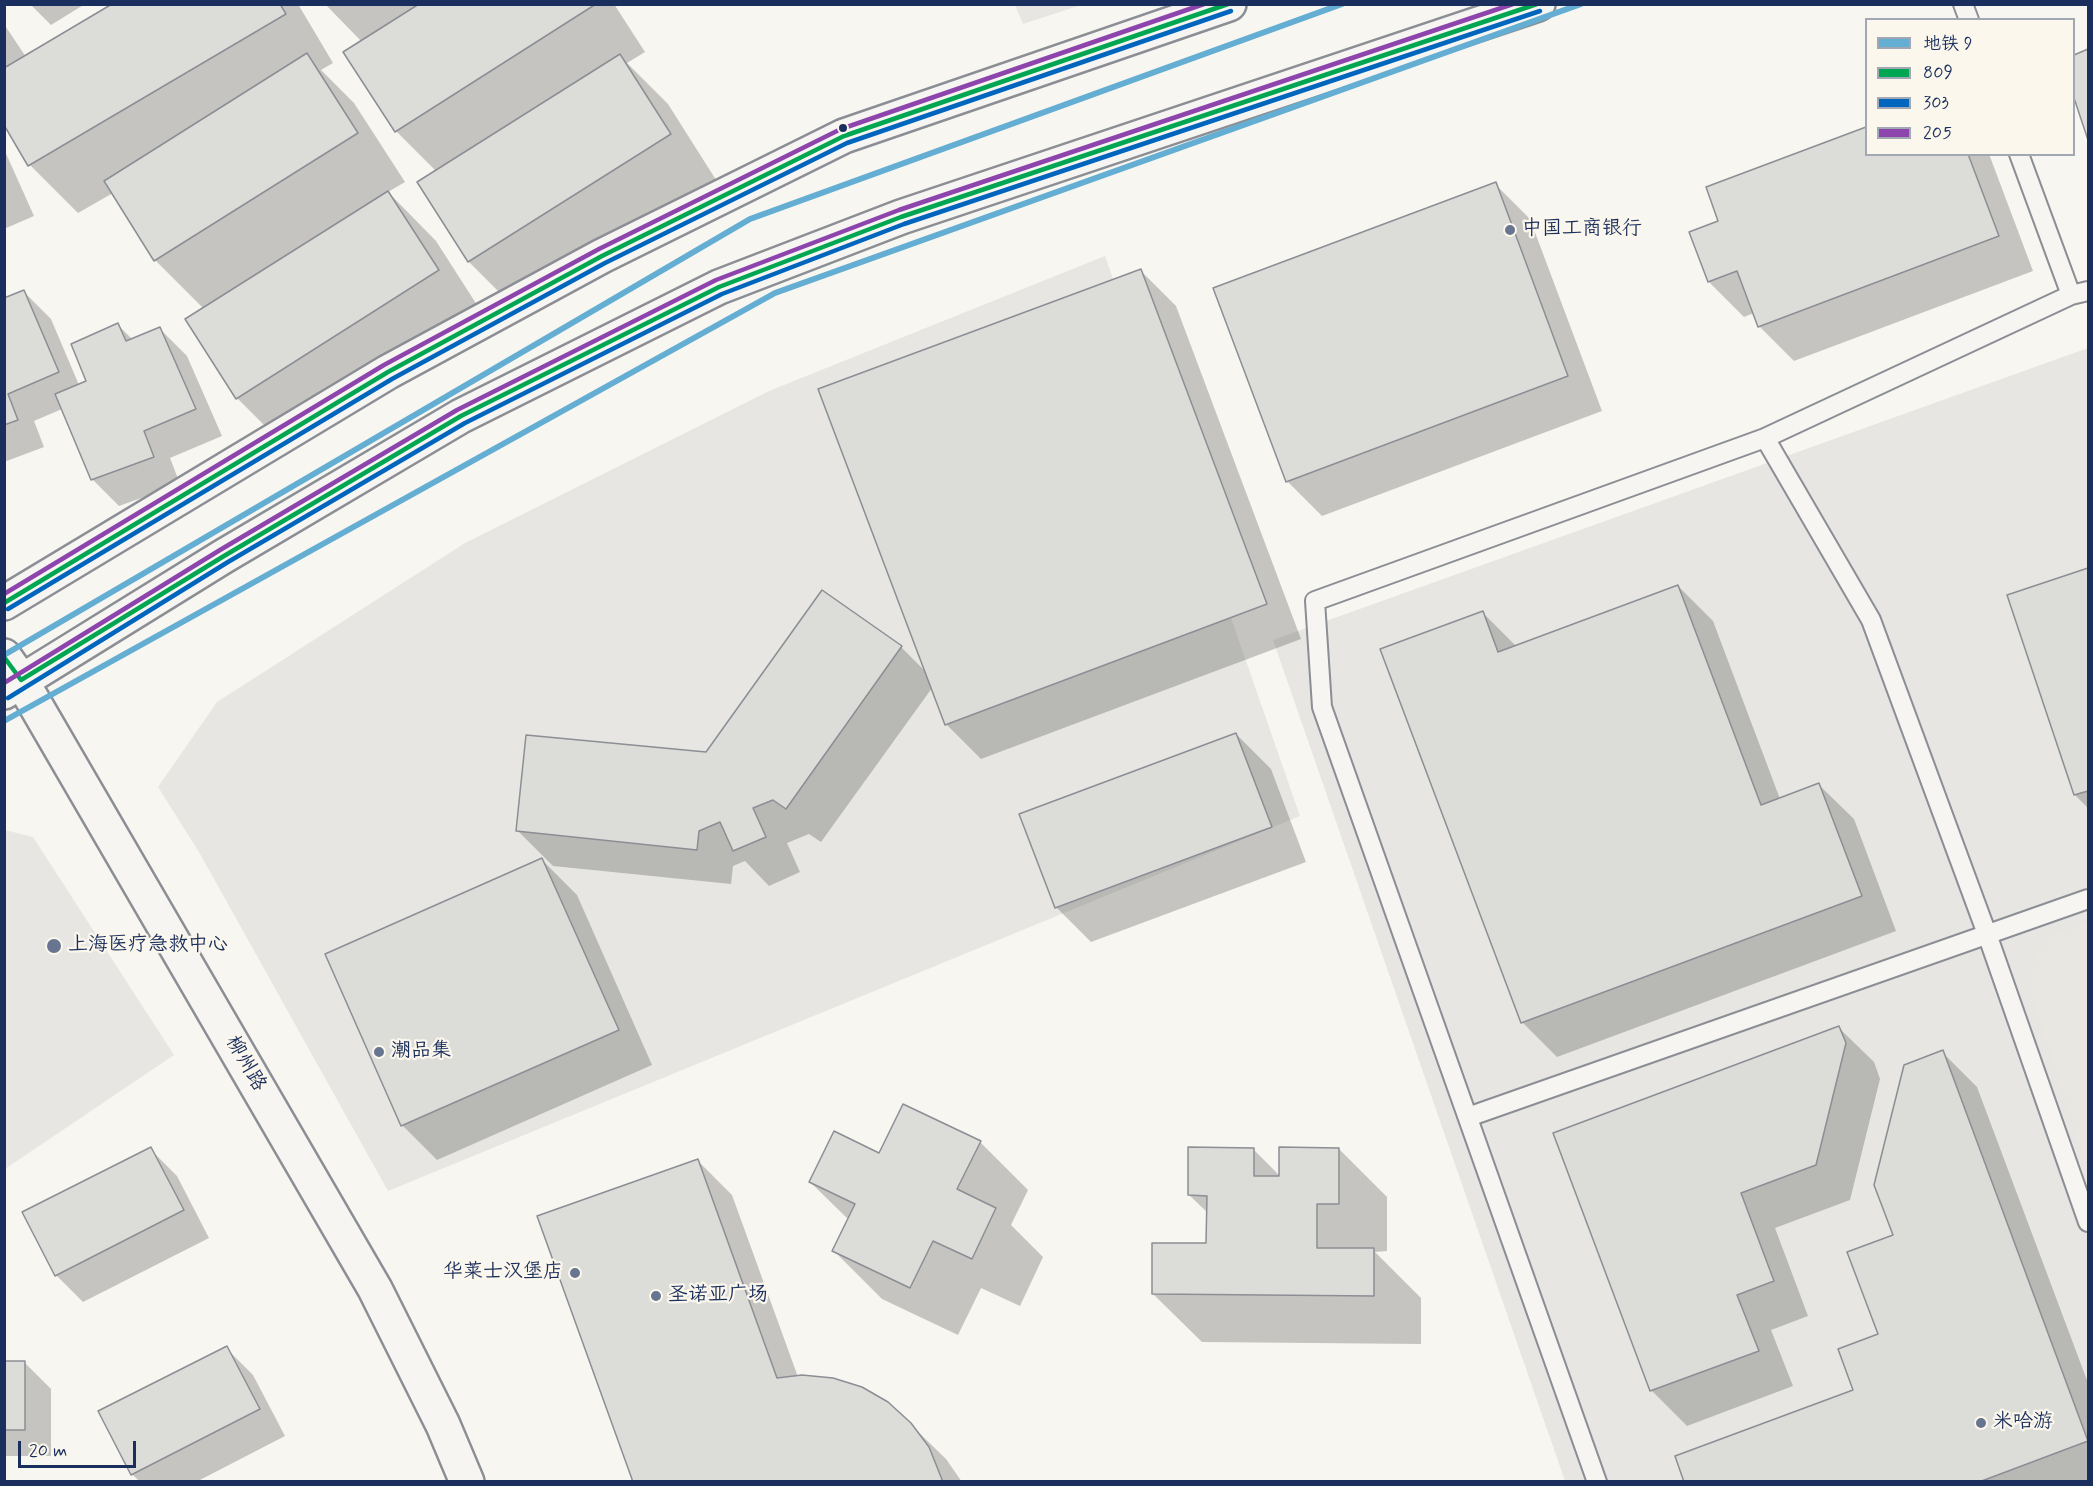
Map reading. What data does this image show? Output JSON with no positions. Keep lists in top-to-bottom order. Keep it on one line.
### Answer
{"streets":{"main road":["柳州路"]},"places":["中国工商银行","上海医疗急救中心","潮品集","华莱士汉堡店","圣诺亚广场","米哈游"],"lines":["metro line 9","transit line 809","transit line 205","transit line 303"],"legend":["地铁 9","809","303","205"],"scale_bar":"20 m"}
